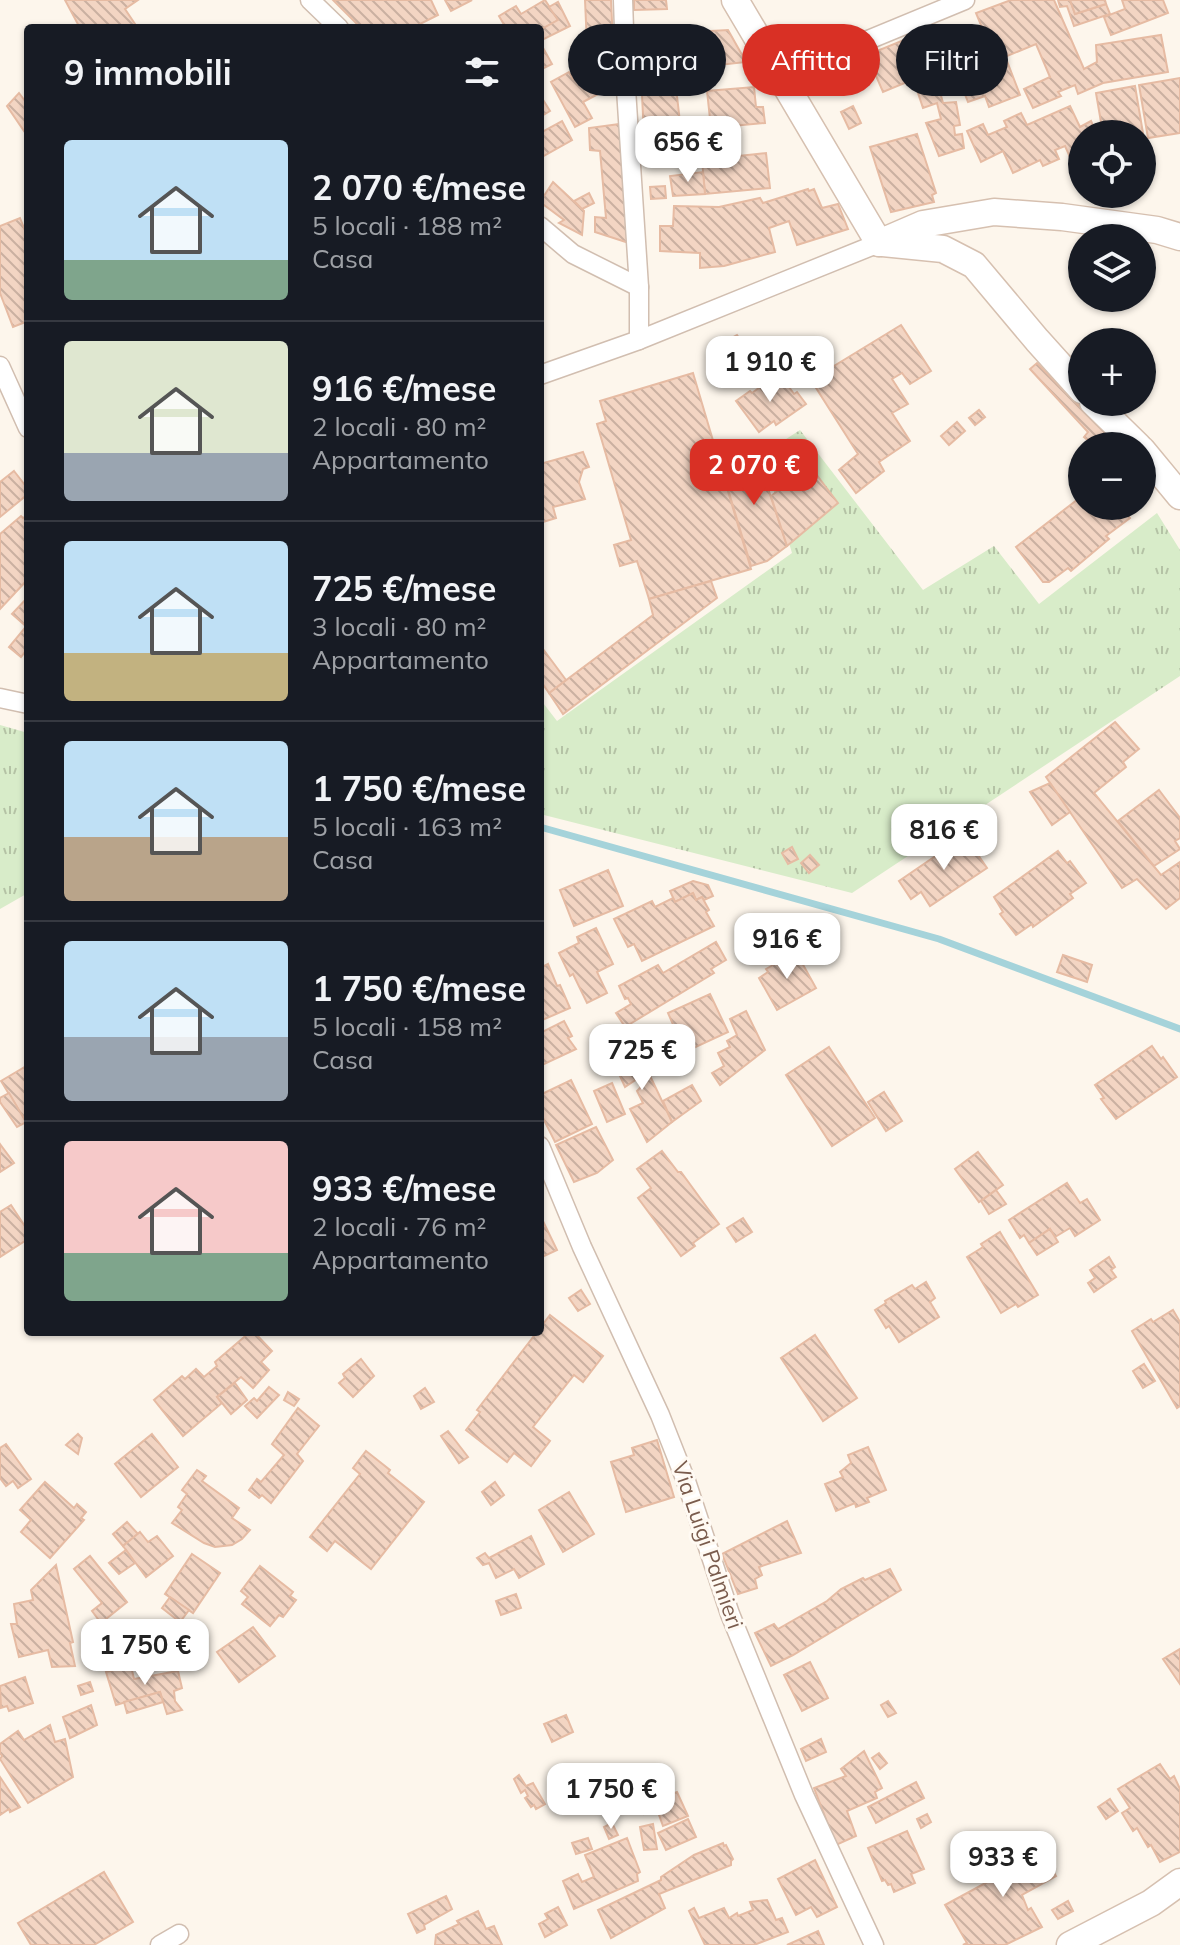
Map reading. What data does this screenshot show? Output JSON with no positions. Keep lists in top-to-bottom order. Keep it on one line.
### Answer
{"streets":{"street":["Via Luigi Palmieri"]},"page":{"chip":["Compra","Affitta","Filtri"],"heading":"9 immobili","price":["656 €","1 910 €","2 070 €","816 €","916 €","725 €","1 750 €","1 750 €","933 €"],"map_buttons":["+","−"],"list":[{"name":"2 070 €/mese","note":"5 locali · 188 m² · Casa"},{"name":"916 €/mese","note":"2 locali · 80 m² · Appartamento"},{"name":"725 €/mese","note":"3 locali · 80 m² · Appartamento"},{"name":"1 750 €/mese","note":"5 locali · 163 m² · Casa"},{"name":"1 750 €/mese","note":"5 locali · 158 m² · Casa"},{"name":"933 €/mese","note":"2 locali · 76 m² · Appartamento"}]}}
